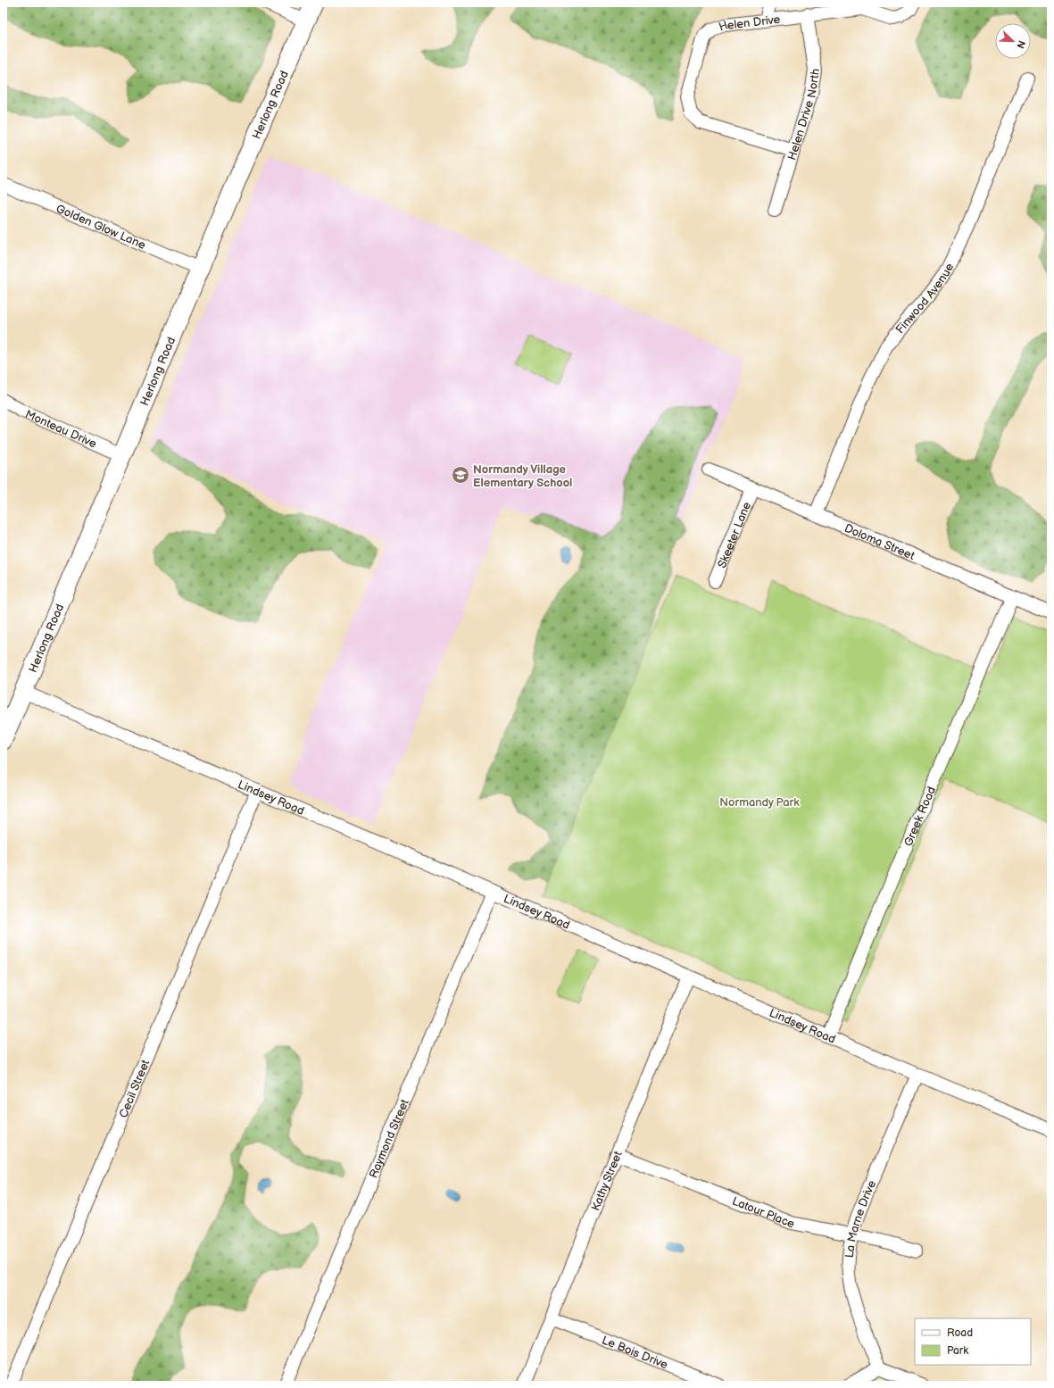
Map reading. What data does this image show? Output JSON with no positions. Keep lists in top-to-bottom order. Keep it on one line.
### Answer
{"streets":{"street":["Helen Drive","Herlong Road","Helen Drive North","Golden Glow Lane","Finwood Avenue","Monteau Drive","Skeeter Lane","Doloma Street","Lindsey Road","Greek Road","Cecil Street","Raymond Street","Kathy Street","Latour Place","La Marne Drive","Le Bois Drive"]},"crossings":[["Helen Drive","Helen Drive North"],["Herlong Road","Golden Glow Lane"],["Herlong Road","Monteau Drive"],["Herlong Road","Lindsey Road"],["Finwood Avenue","Doloma Street"],["Skeeter Lane","Doloma Street"],["Doloma Street","Greek Road"],["Lindsey Road","Greek Road"],["Lindsey Road","Cecil Street"],["Lindsey Road","Raymond Street"],["Lindsey Road","Kathy Street"],["Lindsey Road","La Marne Drive"],["Kathy Street","Latour Place"],["Kathy Street","Le Bois Drive"],["Latour Place","La Marne Drive"]],"parks":["Normandy Park"],"places":{"school or university":["Normandy Village Elementary School"]},"legend":["Road","Park"],"north":"bottom right"}
